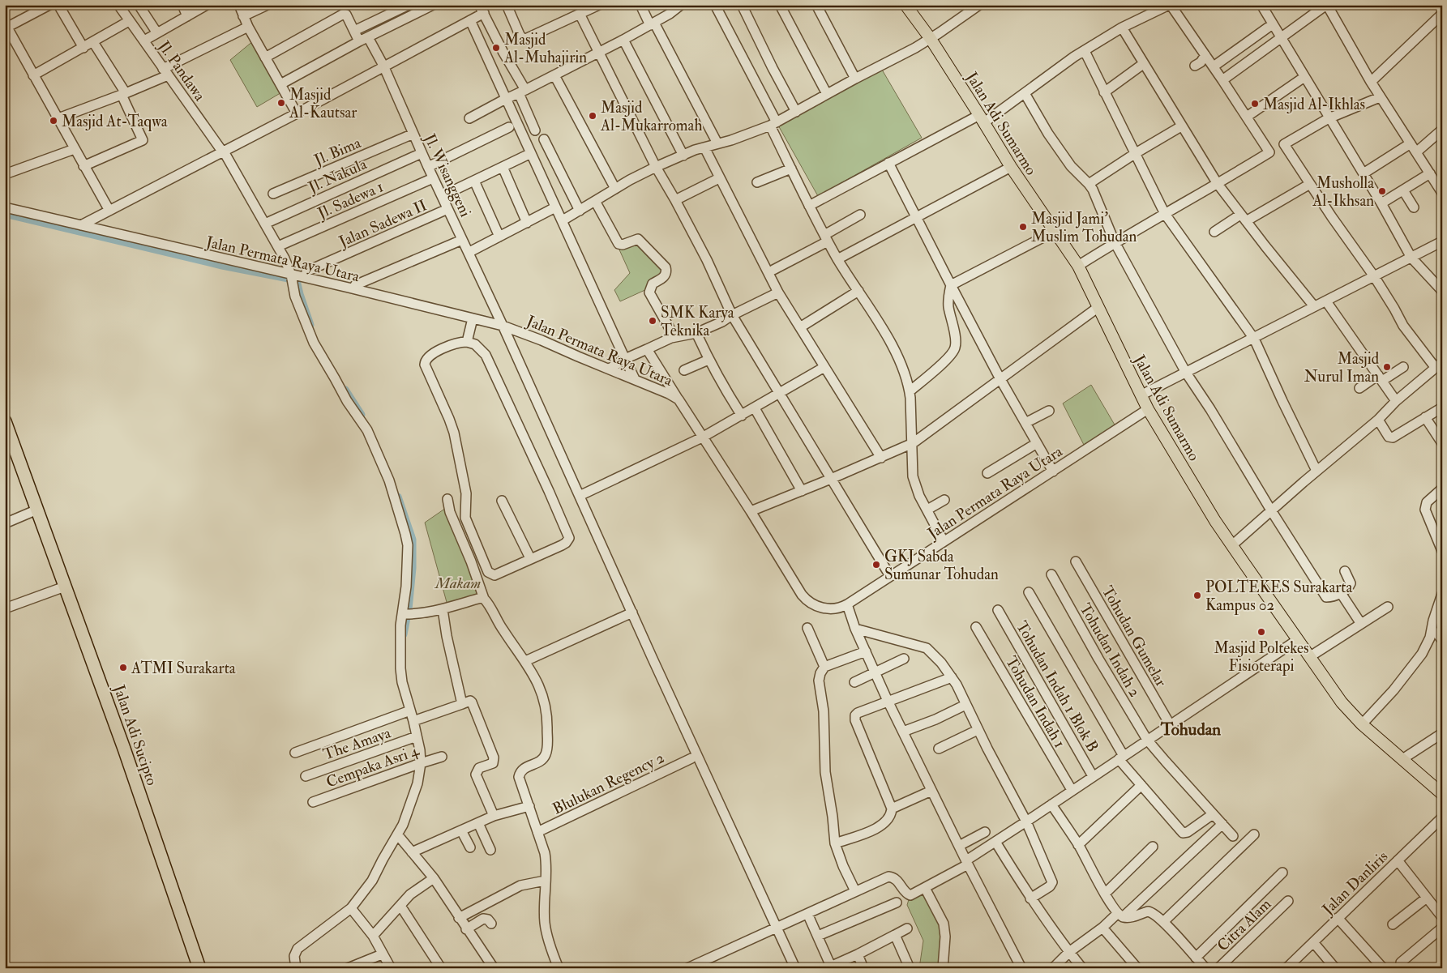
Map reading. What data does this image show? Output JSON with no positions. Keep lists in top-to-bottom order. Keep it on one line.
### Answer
{"streets":{"highway":["Jalan Adi Sucipto"],"main road":["Jalan Adi Sumarmo"],"street":["Jl. Pandawa","Jl. Bima","Jl. Nakula","Jl. Wisanggeni","Jl. Sadewa 1","Jalan Sadewa II","Jalan Permata Raya Utara","Tohudan Gumelar","Tohudan Indah 2","Tohudan Indah 1 Blok B","Tohudan Indah 1","The Amaya","Cempaka Asri 4","Blulukan Regency 2","Jalan Danliris","Citra Alam"]},"crossings":[["Jl. Pandawa","Jl. Nakula"],["Jl. Pandawa","Jl. Sadewa 1"],["Jl. Pandawa","Jalan Permata Raya Utara"],["Jl. Pandawa","The Amaya"],["Jl. Pandawa","Cempaka Asri 4"],["Jalan Adi Sumarmo","Jalan Permata Raya Utara"],["Jl. Bima","Jl. Wisanggeni"],["Jl. Nakula","Jl. Wisanggeni"],["Jl. Wisanggeni","Jl. Sadewa 1"],["Jl. Wisanggeni","Jalan Sadewa II"],["Jl. Wisanggeni","Jalan Permata Raya Utara"]],"districts":["Tohudan"],"parks":["Makam"],"places":["Masjid Al-Muhajirin","Masjid Al-Kautsar","Masjid Al-Ikhlas","Masjid Al-Mukarromah","Masjid At-Taqwa","Musholla Al-Ikhsan","Masjid Jami' Muslim Tohudan","SMK Karya Teknika","Masjid Nurul Iman","GKJ Sabda Sumunar Tohudan","POLTEKES Surakarta Kampus 02","Masjid Poltekes Fisioterapi","ATMI Surakarta"]}
